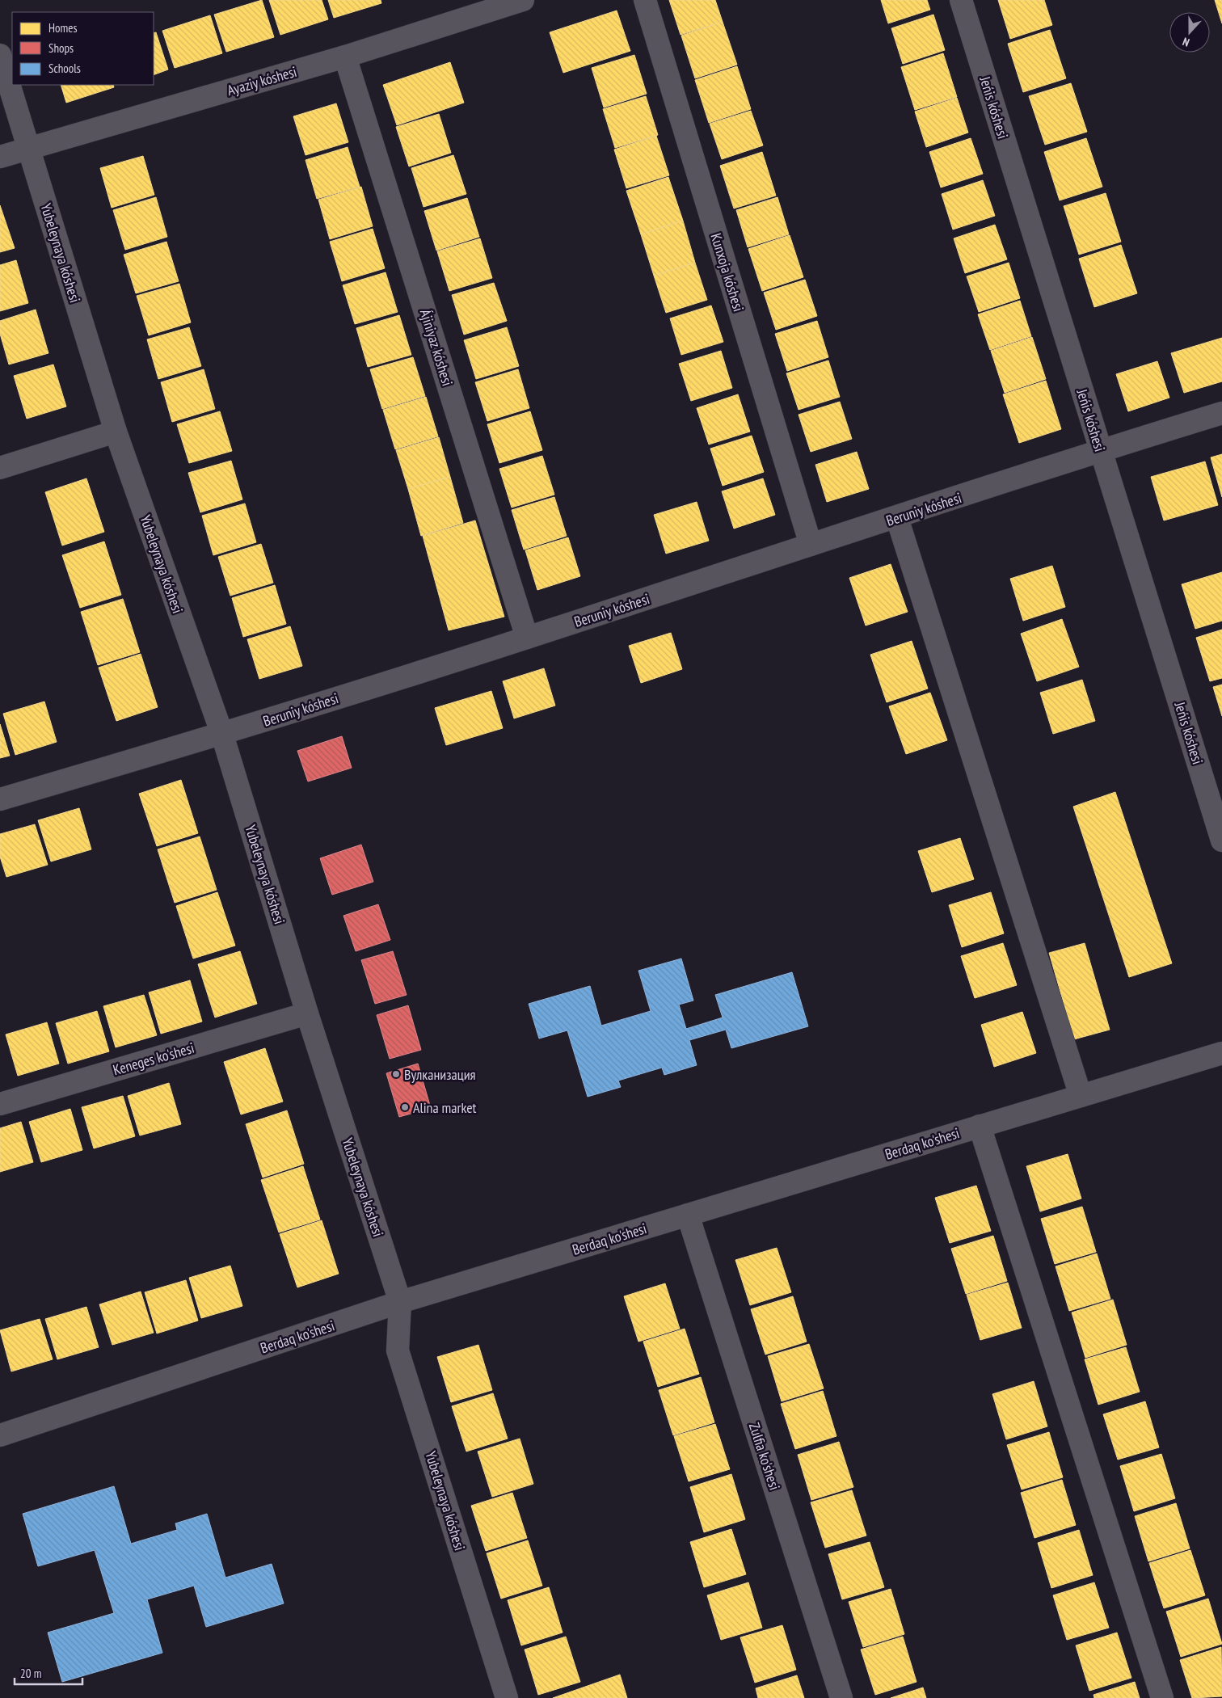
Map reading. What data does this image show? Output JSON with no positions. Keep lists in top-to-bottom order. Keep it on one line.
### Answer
{"streets":{"street":["Ayaziy kóshesi","Jeńis kóshesi","Yubeleynaya kóshesi","Kunxoja kóshesi","Ájiniyaz kóshesi","Beruniy kóshesi","Keneges ko'shesi","Berdaq ko'shesi","Zulfia ko'shesi"]},"crossings":[["Ayaziy kóshesi","Yubeleynaya kóshesi"],["Ayaziy kóshesi","Ájiniyaz kóshesi"],["Jeńis kóshesi","Beruniy kóshesi"],["Yubeleynaya kóshesi","Beruniy kóshesi"],["Yubeleynaya kóshesi","Keneges ko'shesi"],["Yubeleynaya kóshesi","Berdaq ko'shesi"],["Kunxoja kóshesi","Beruniy kóshesi"],["Ájiniyaz kóshesi","Beruniy kóshesi"],["Berdaq ko'shesi","Zulfia ko'shesi"]],"places":["Вулканизация","Alina market"],"legend":["Homes","Shops","Schools"],"scale_bar":"20 m","north":"bottom"}
